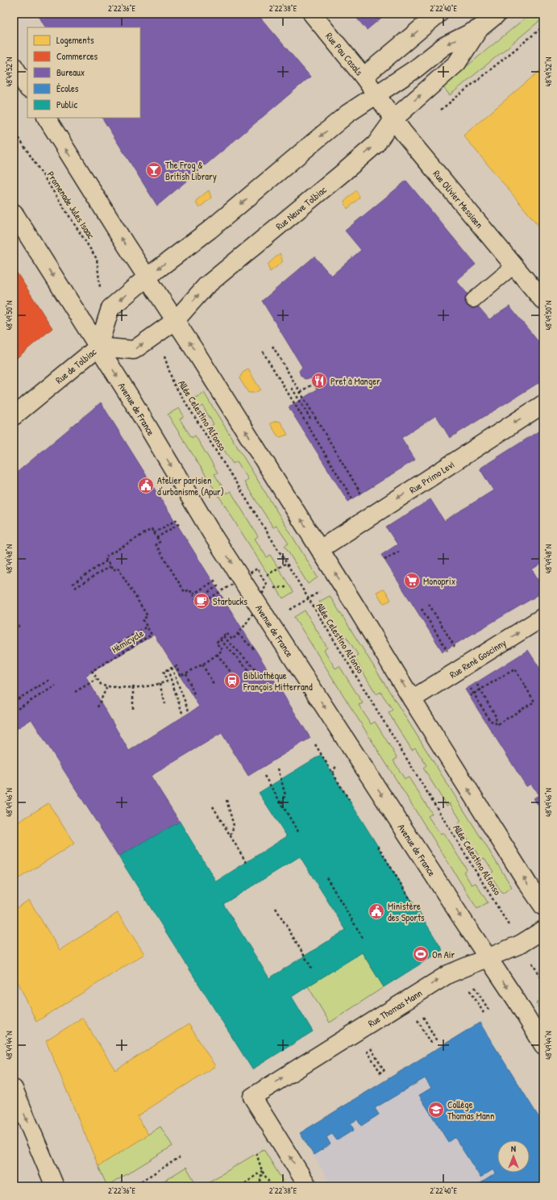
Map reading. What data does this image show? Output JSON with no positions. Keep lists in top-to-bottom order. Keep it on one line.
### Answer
{"streets":{"street":["Rue Pau Casals","Rue Olivier Messiaen","Rue Neuve Tolbiac","Rue de Tolbiac","Avenue de France","Rue Primo Levi","Rue René Goscinny","Rue Thomas Mann"],"path":["Promenade Jules Isaac","Allée Celestino Alfonso","Hémicycle"]},"crossings":[["Rue Pau Casals","Rue Olivier Messiaen"],["Rue Pau Casals","Rue Neuve Tolbiac"],["Rue Olivier Messiaen","Rue Neuve Tolbiac"],["Rue Neuve Tolbiac","Rue de Tolbiac"],["Rue Neuve Tolbiac","Avenue de France"],["Rue de Tolbiac","Avenue de France"],["Avenue de France","Rue Thomas Mann"]],"one_way":["Rue de Tolbiac","Rue Primo Levi","Rue René Goscinny"],"places":{"bar":["The Frog & British Library"],"restaurant":["Pret à Manger"],"public building":["Atelier parisien d'urbanisme (Apur)","Ministère des Sports"],"supermarket":["Monoprix"],"cafe":["Starbucks"],"station":["Bibliothèque François Mitterrand"],"sports":["On Air"],"school or university":["Collège Thomas Mann"]},"legend":["Logements","Commerces","Bureaux","Écoles","Public"],"north":"top","coordinates":["2°22'36\"E","2°22'38\"E","2°22'40\"E","48°49'52\"N","48°49'50\"N","48°49'48\"N","48°49'46\"N","48°49'44\"N"]}
